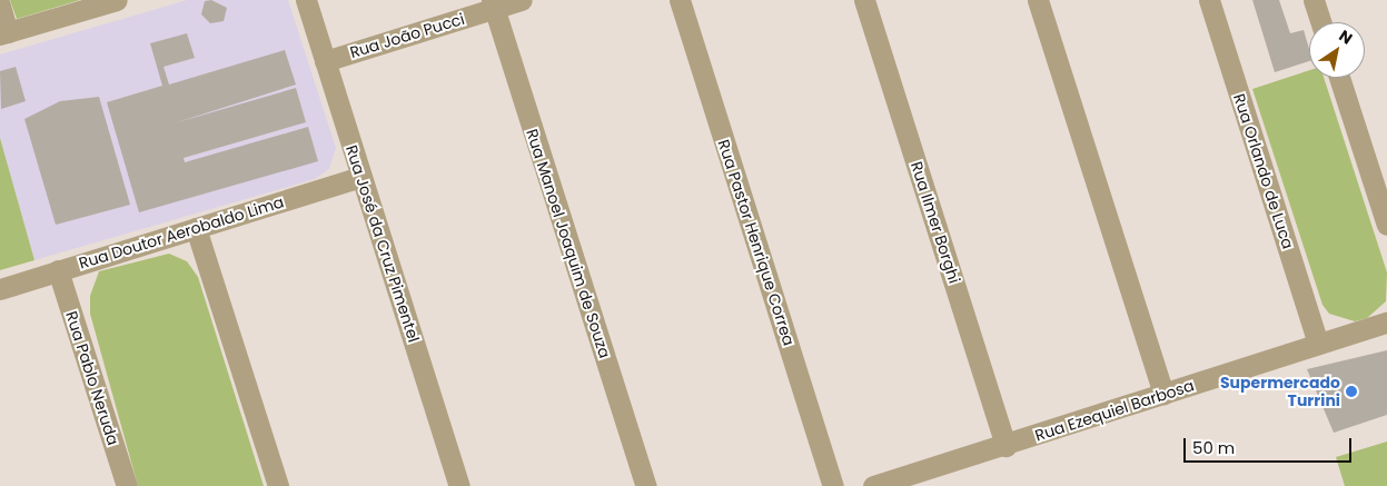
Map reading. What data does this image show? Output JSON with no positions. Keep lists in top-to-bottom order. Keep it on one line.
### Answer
{"streets":{"street":["Rua João Pucci","Rua Orlando de Luca","Rua Ilmer Borghi","Rua Doutor Aerobaldo Lima","Rua Pastor Henrique Correa","Rua José da Cruz Pimentel","Rua Manoel Joaquim de Souza","Rua Pablo Neruda","Rua Ezequiel Barbosa"]},"crossings":[["Rua João Pucci","Rua José da Cruz Pimentel"],["Rua João Pucci","Rua Manoel Joaquim de Souza"],["Rua Orlando de Luca","Rua Ezequiel Barbosa"],["Rua Ilmer Borghi","Rua Ezequiel Barbosa"],["Rua Doutor Aerobaldo Lima","Rua José da Cruz Pimentel"],["Rua Doutor Aerobaldo Lima","Rua Pablo Neruda"]],"places":["Supermercado Turrini"],"scale_bar":"50 m","north":"top right"}
